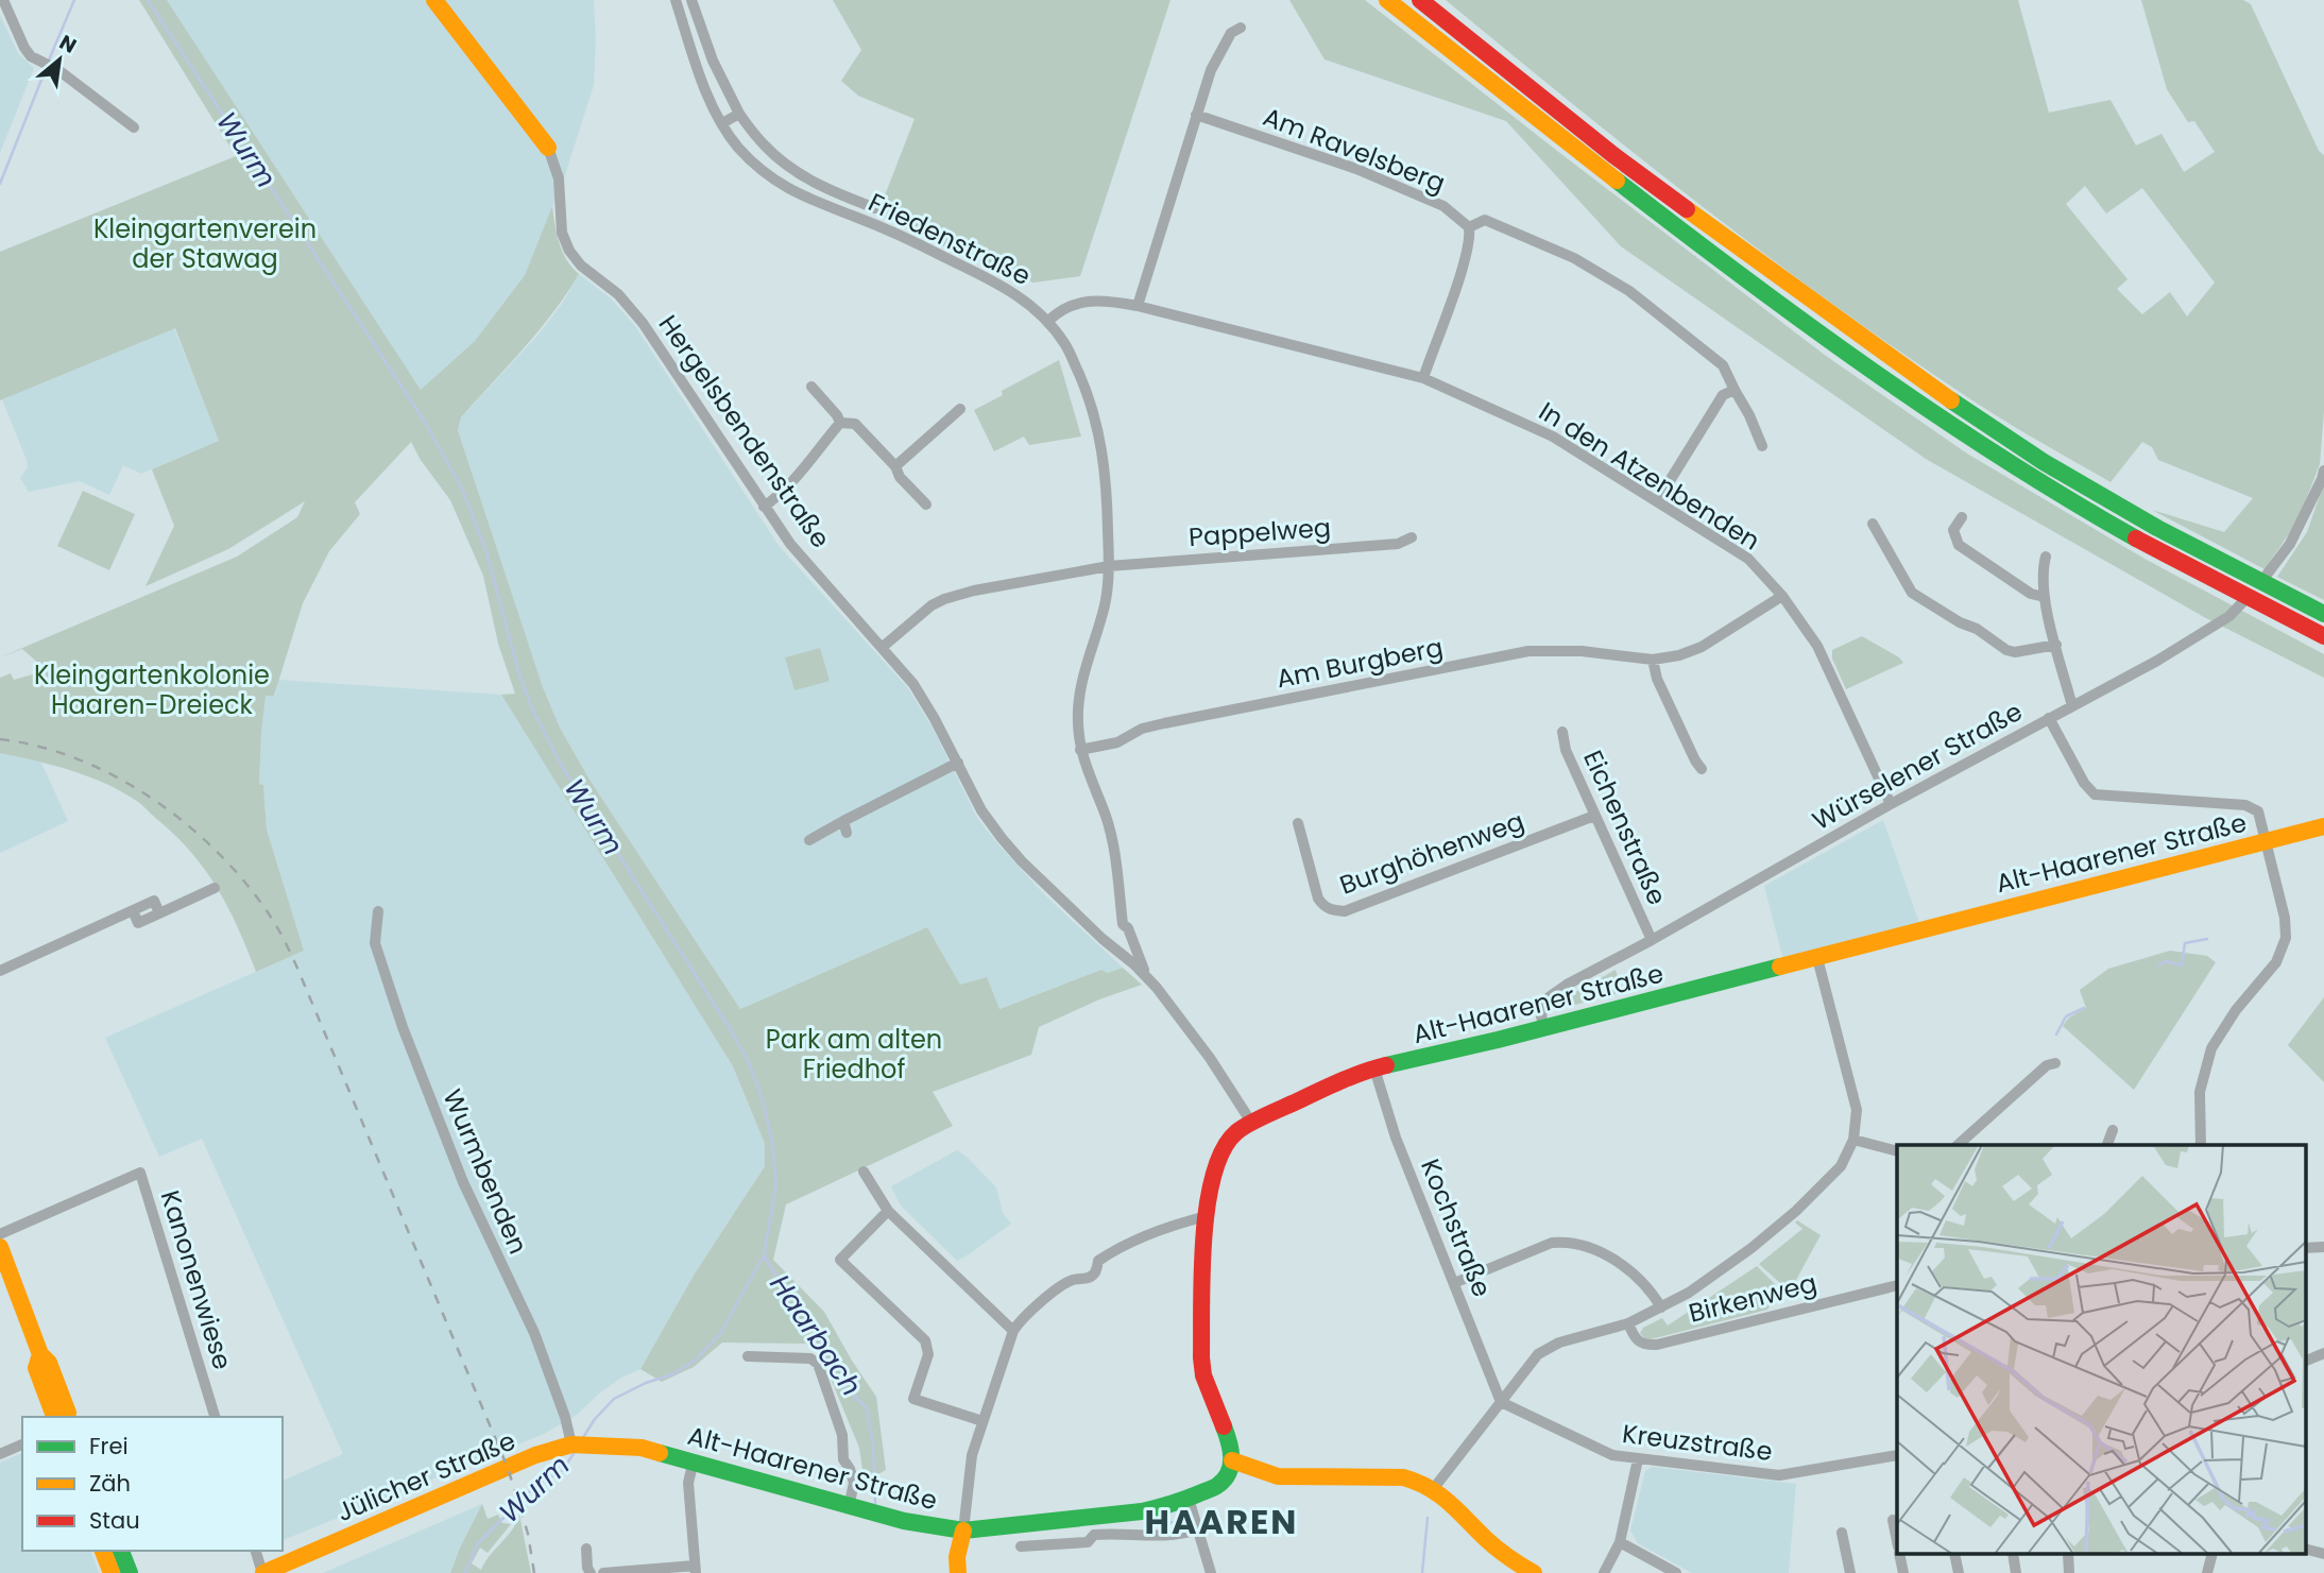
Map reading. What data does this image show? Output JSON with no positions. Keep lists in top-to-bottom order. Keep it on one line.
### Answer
{"streets":{"main road":["Alt-Haarener Straße","Jülicher Straße"],"street":["Am Ravelsberg","Friedenstraße","Hergelsbendenstraße","In den Atzenbenden","Pappelweg","Am Burgberg","Würselener Straße","Eichenstraße","Burghöhenweg","Wurmbenden","Kochstraße","Kanonenwiese","Birkenweg","Kreuzstraße"]},"crossings":[["Friedenstraße","Hergelsbendenstraße"],["Friedenstraße","In den Atzenbenden"],["Friedenstraße","Pappelweg"],["Friedenstraße","Am Burgberg"],["Friedenstraße","Alt-Haarener Straße"],["Hergelsbendenstraße","Pappelweg"],["In den Atzenbenden","Am Burgberg"],["In den Atzenbenden","Würselener Straße"],["Würselener Straße","Eichenstraße"],["Würselener Straße","Alt-Haarener Straße"],["Eichenstraße","Burghöhenweg"],["Alt-Haarener Straße","Kochstraße"],["Alt-Haarener Straße","Jülicher Straße"],["Wurmbenden","Jülicher Straße"],["Kochstraße","Kreuzstraße"]],"districts":["HAAREN"],"water":["Wurm","Haarbach"],"parks":["Kleingartenverein der Stawag","Kleingartenkolonie Haaren-Dreieck","Park am alten Friedhof"],"legend":["Frei","Zäh","Stau"],"north":"top right"}
